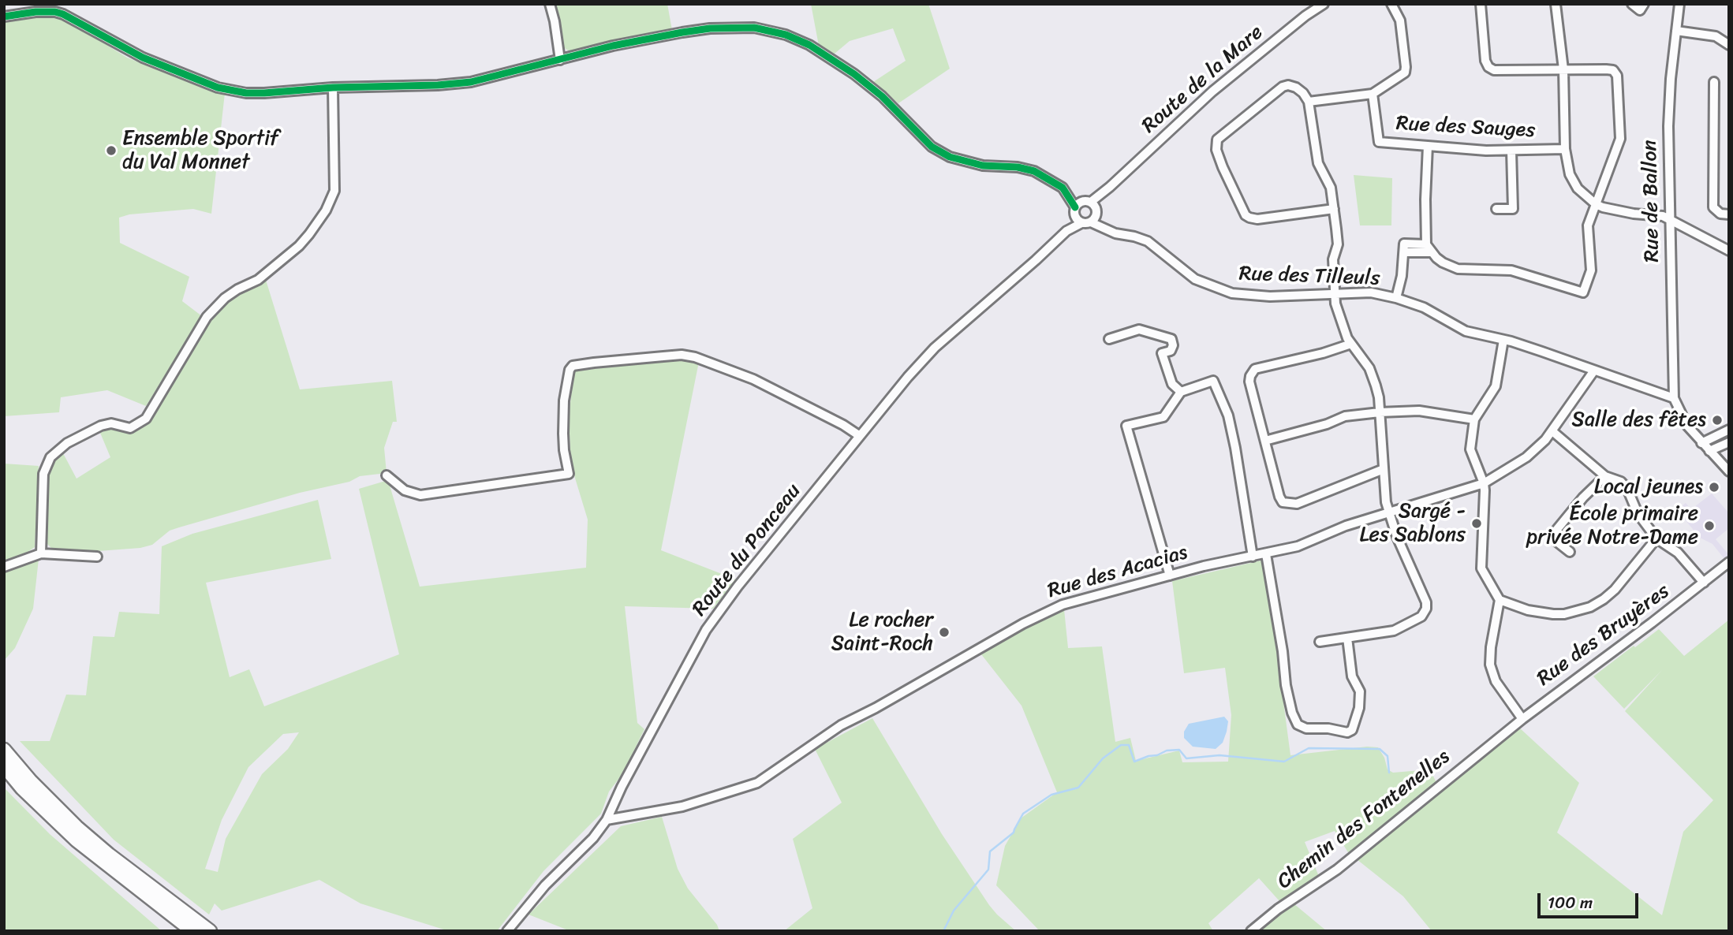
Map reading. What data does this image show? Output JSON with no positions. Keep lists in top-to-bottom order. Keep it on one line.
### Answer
{"streets":{"street":["Route de la Mare","Rue des Sauges","Rue de Ballon","Rue des Tilleuls","Route du Ponceau","Rue des Acacias","Rue des Bruyères","Chemin des Fontenelles"]},"crossings":[["Route de la Mare","Rue des Tilleuls"],["Route de la Mare","Route du Ponceau"],["Rue de Ballon","Rue des Tilleuls"],["Rue des Tilleuls","Route du Ponceau"],["Rue des Tilleuls","Rue des Acacias"],["Route du Ponceau","Rue des Acacias"],["Rue des Bruyères","Chemin des Fontenelles"]],"places":["Ensemble Sportif du Val Monnet","Salle des fêtes","Local jeunes","Sargé - Les Sablons","École primaire privée Notre-Dame","Le rocher Saint-Roch"],"scale_bar":"100 m"}
